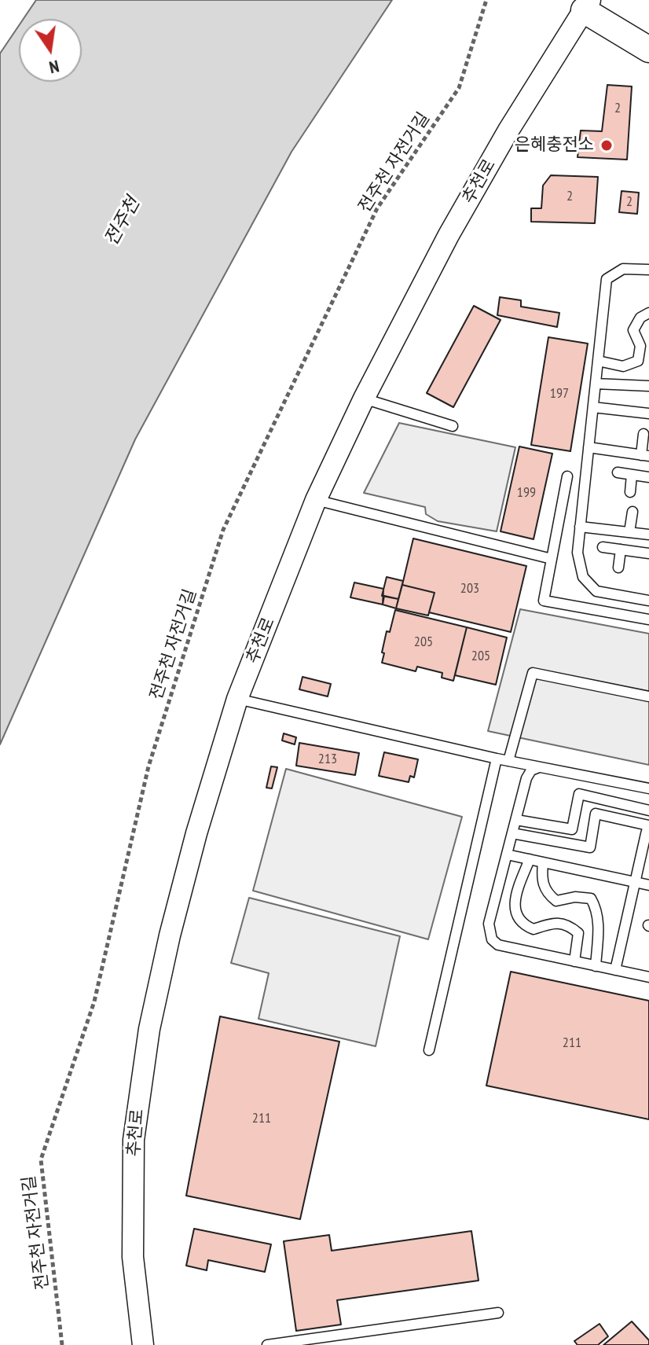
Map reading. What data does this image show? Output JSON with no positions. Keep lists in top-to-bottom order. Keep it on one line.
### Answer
{"streets":{"street":["추천로"],"path":["전주천 자전거길"]},"water":["전주천"],"places":["은혜충전소"],"house_numbers":["2","2","2","197","199","203","205","205","213","211","211"],"north":"bottom"}
